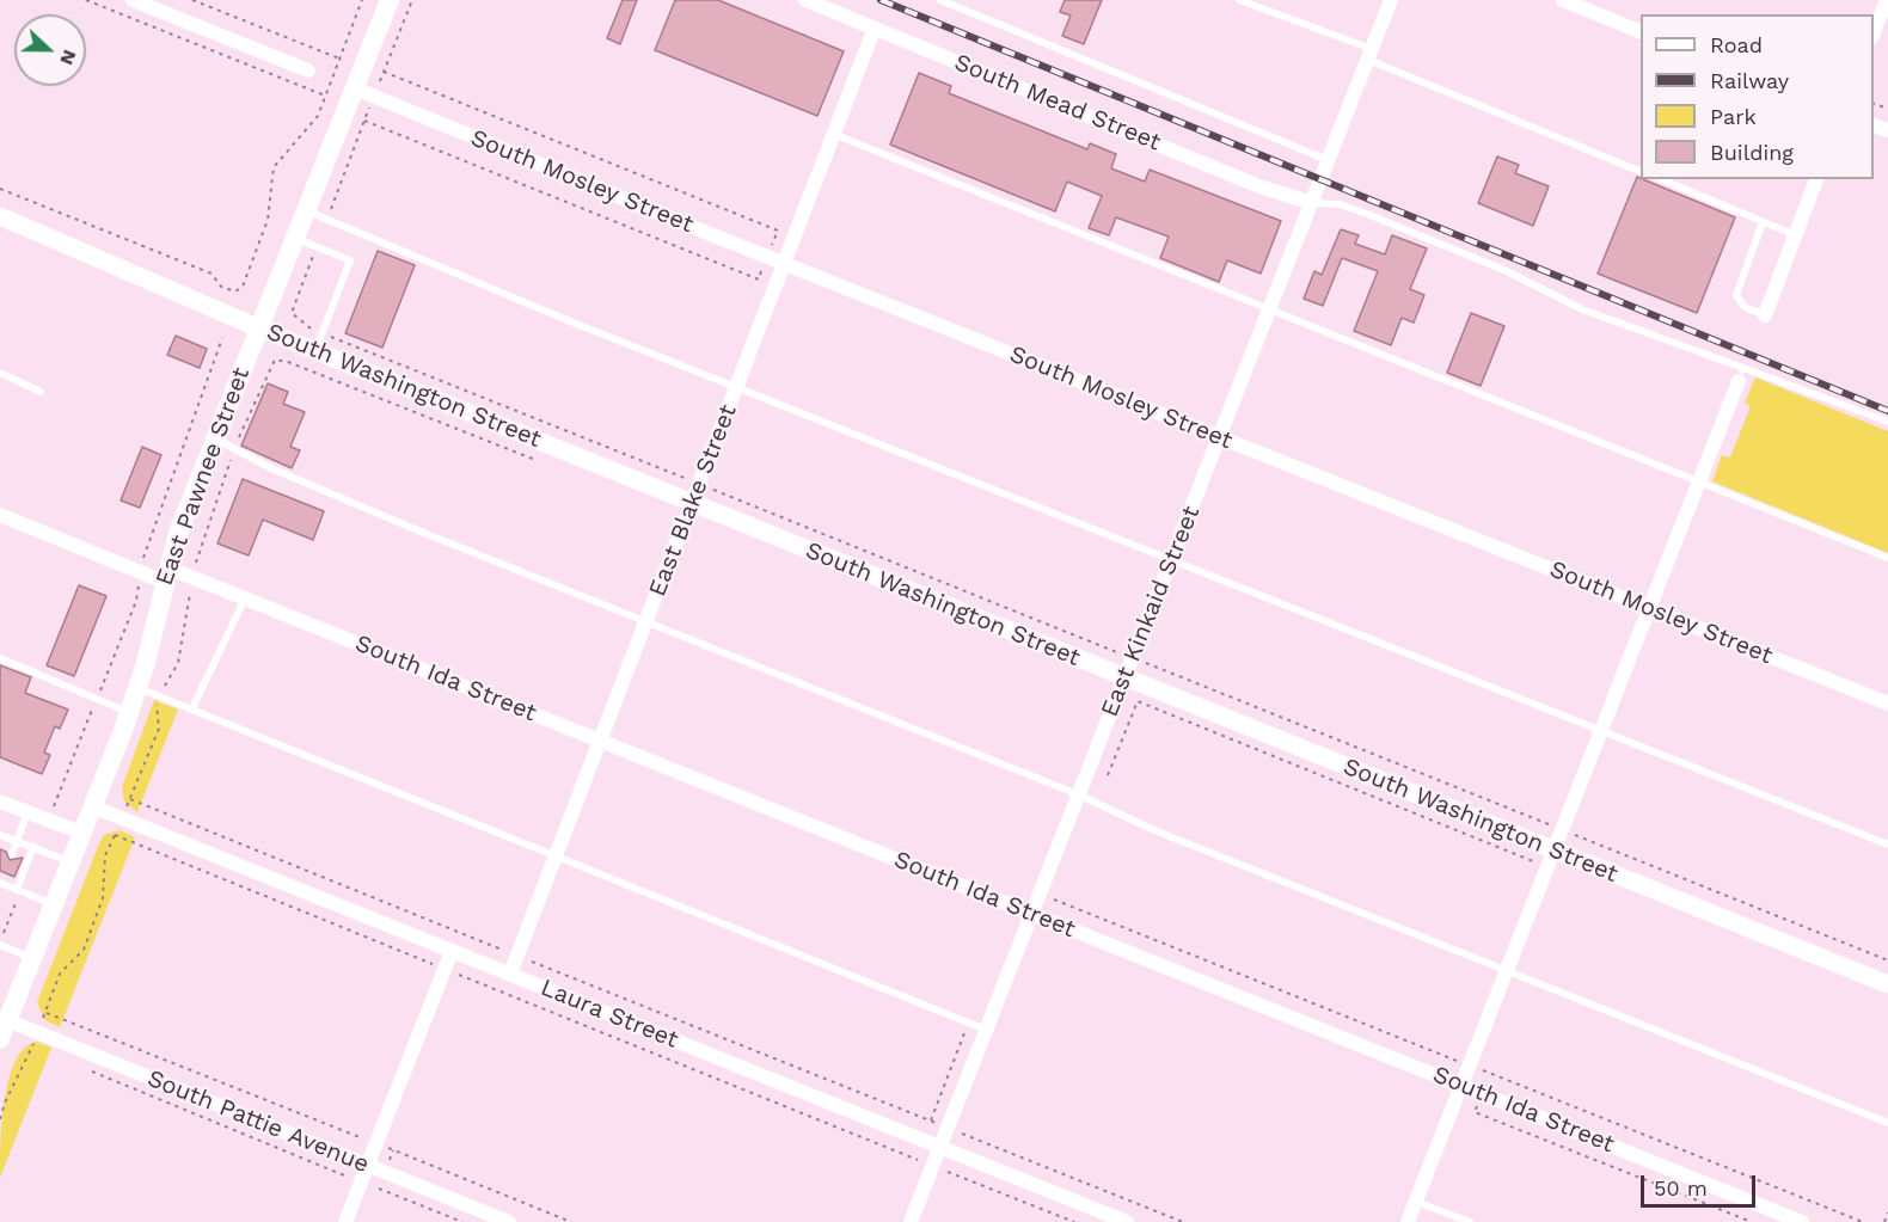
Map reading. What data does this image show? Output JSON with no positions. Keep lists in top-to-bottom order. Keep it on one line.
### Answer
{"streets":{"main road":["East Pawnee Street"],"street":["South Mead Street","South Mosley Street","South Washington Street","East Blake Street","East Kinkaid Street","South Ida Street","Laura Street","South Pattie Avenue"]},"crossings":[["South Mead Street","East Blake Street"],["South Mead Street","East Kinkaid Street"],["South Mosley Street","East Pawnee Street"],["South Mosley Street","East Blake Street"],["South Mosley Street","East Kinkaid Street"],["South Washington Street","East Pawnee Street"],["South Washington Street","East Blake Street"],["South Washington Street","East Kinkaid Street"],["East Pawnee Street","South Ida Street"],["East Pawnee Street","Laura Street"],["East Pawnee Street","South Pattie Avenue"],["East Blake Street","South Ida Street"],["East Blake Street","Laura Street"],["East Kinkaid Street","South Ida Street"],["East Kinkaid Street","Laura Street"]],"legend":["Road","Railway","Park","Building"],"scale_bar":"50 m","north":"right"}
